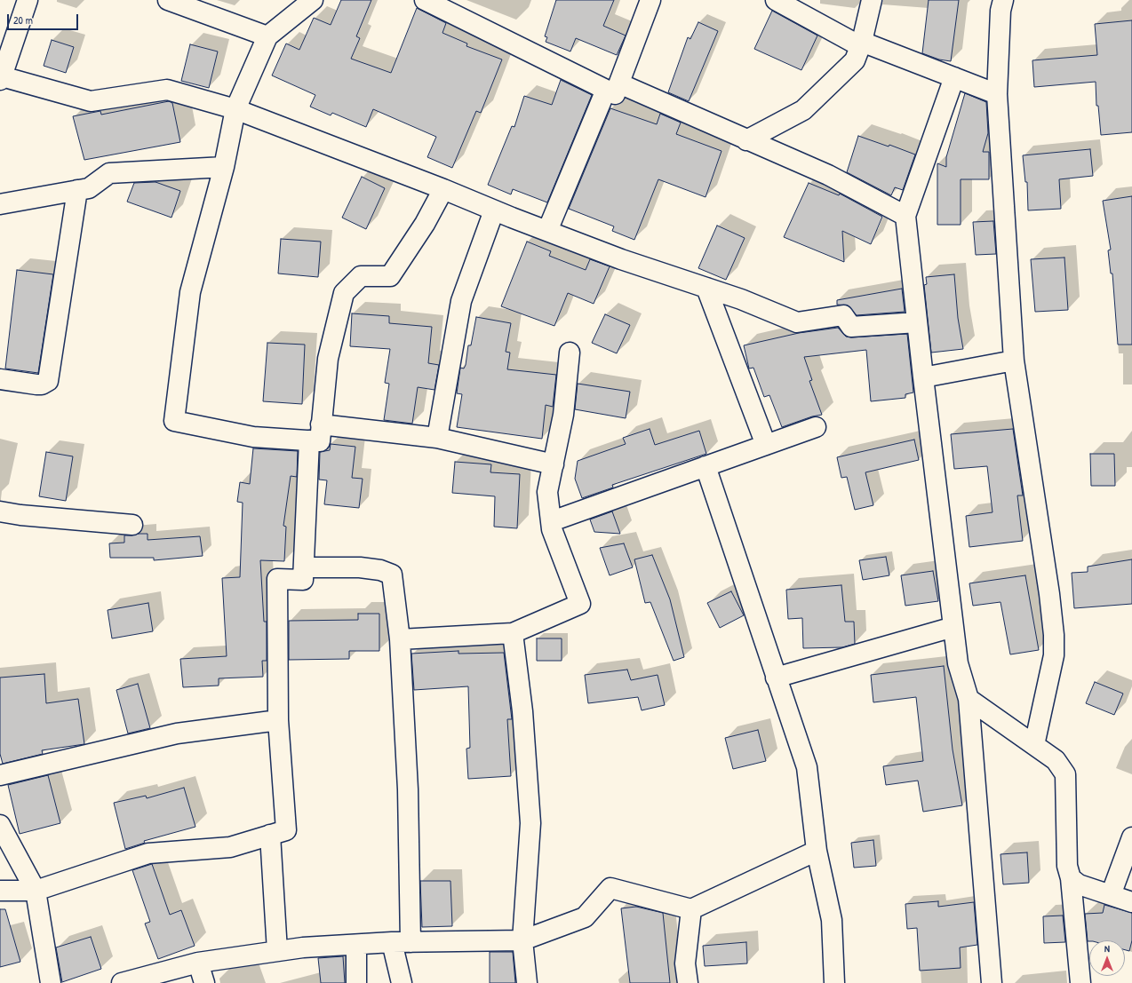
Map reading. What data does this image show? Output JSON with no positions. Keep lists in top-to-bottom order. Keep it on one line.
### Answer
{"scale_bar":"20 m","north":"top"}
